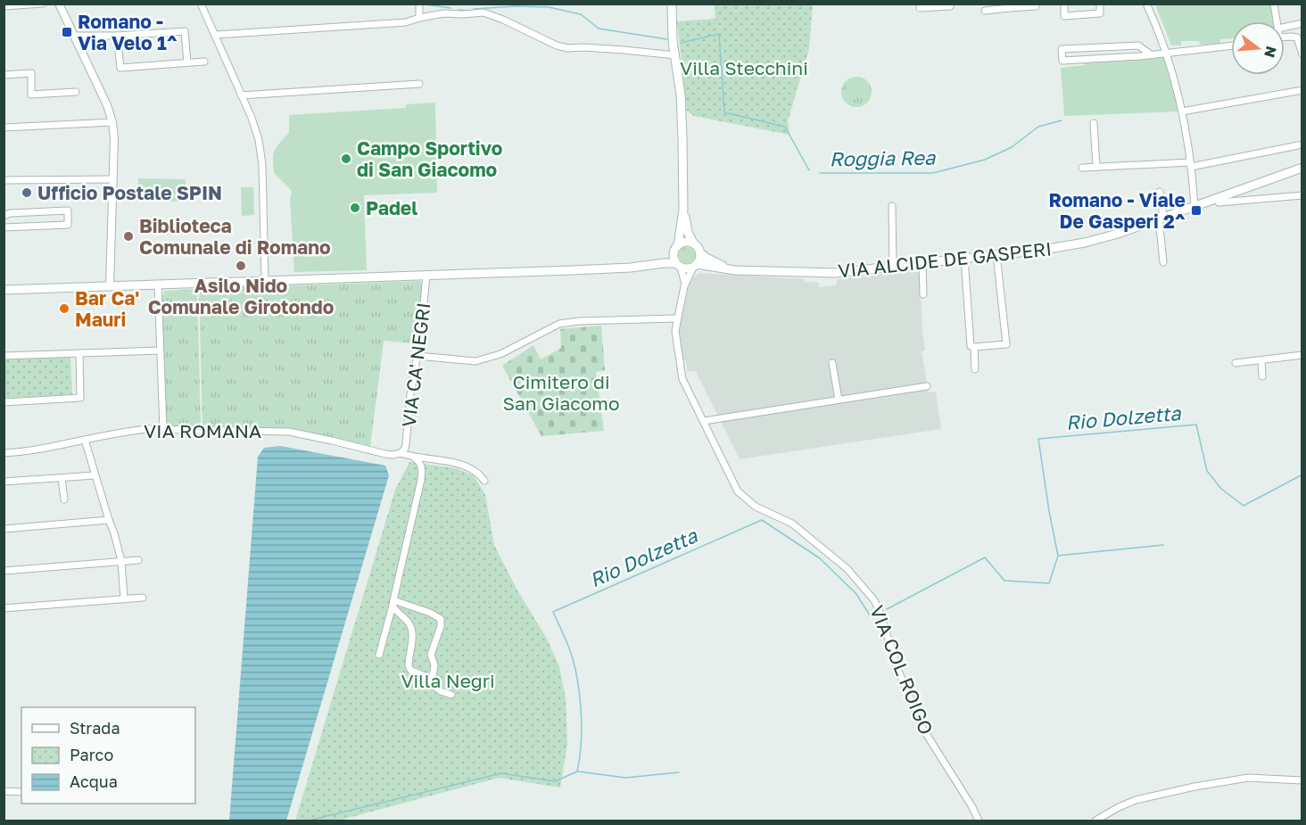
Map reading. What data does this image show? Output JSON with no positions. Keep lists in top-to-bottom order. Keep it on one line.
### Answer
{"streets":{"main road":["VIA ALCIDE DE GASPERI"],"street":["VIA CA' NEGRI","VIA ROMANA","VIA COL ROIGO"]},"crossings":[["VIA ALCIDE DE GASPERI","VIA COL ROIGO"],["VIA CA' NEGRI","VIA ROMANA"]],"water":["Roggia Rea","Rio Dolzetta"],"parks":["Villa Stecchini","Cimitero di San Giacomo","Villa Negri"],"places":{"transit":["Romano - Via Velo 1^","Romano - Viale De Gasperi 2^"],"other":["Campo Sportivo di San Giacomo","Ufficio Postale SPIN","Padel","Biblioteca Comunale di Romano","Asilo Nido Comunale Girotondo","Bar Ca' Mauri"]},"legend":["Strada","Parco","Acqua"],"north":"right"}
